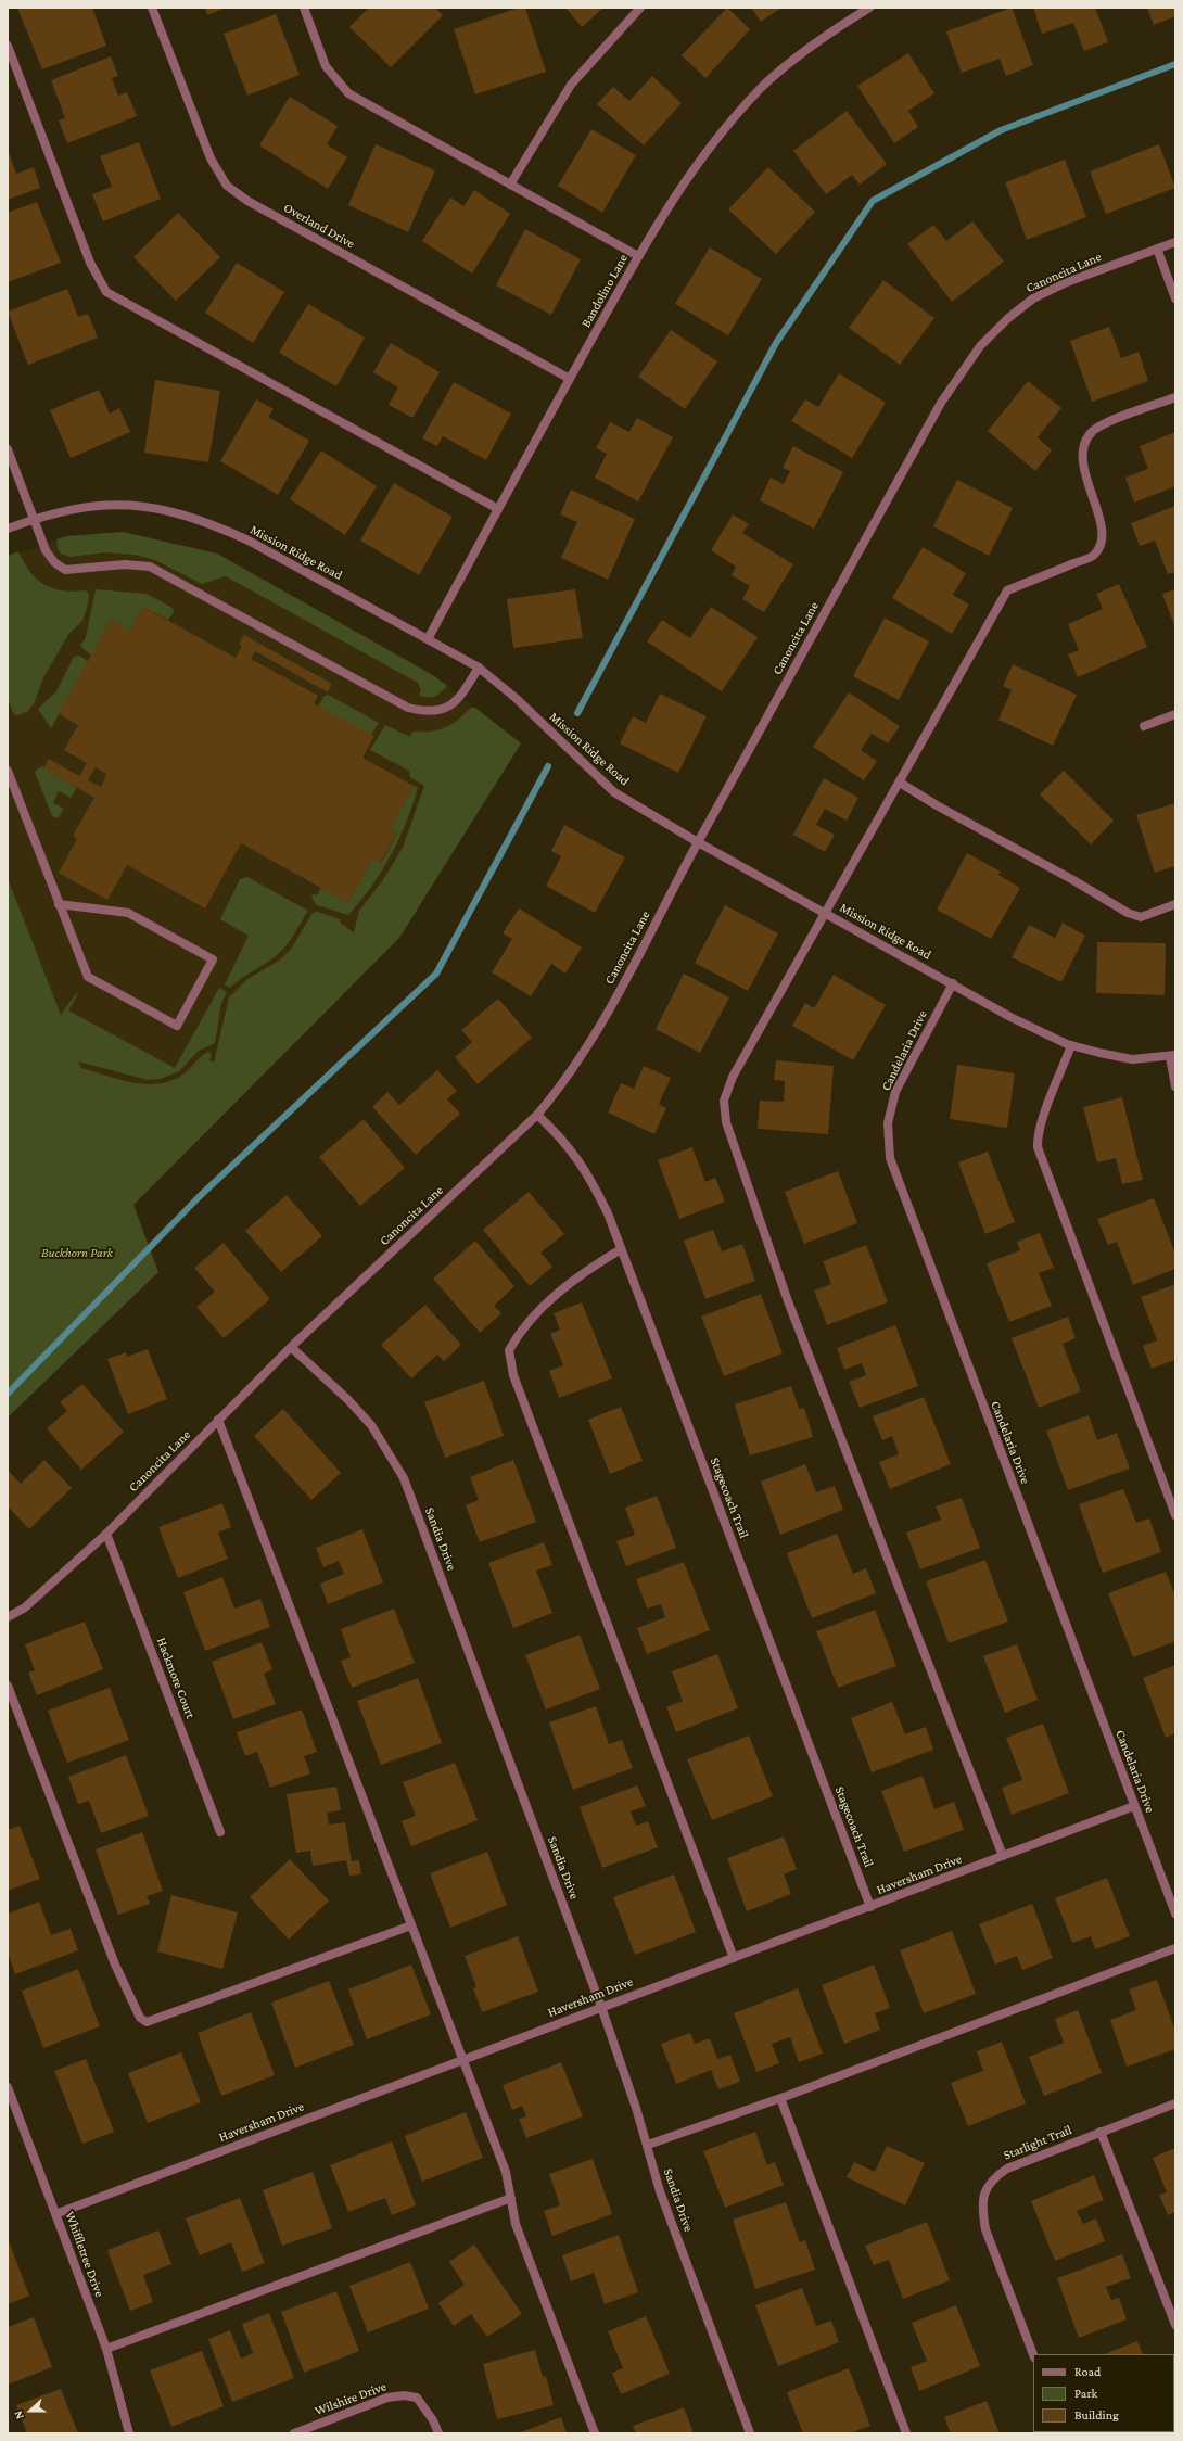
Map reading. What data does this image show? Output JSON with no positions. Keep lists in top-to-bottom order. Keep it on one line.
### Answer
{"streets":{"street":["Overland Drive","Canoncita Lane","Bandolino Lane","Mission Ridge Road","Candelaria Drive","Stagecoach Trail","Sandia Drive","Hackmore Court","Haversham Drive","Starlight Trail","Whiffletree Drive","Wilshire Drive"]},"crossings":[["Overland Drive","Bandolino Lane"],["Canoncita Lane","Mission Ridge Road"],["Canoncita Lane","Stagecoach Trail"],["Canoncita Lane","Sandia Drive"],["Canoncita Lane","Hackmore Court"],["Bandolino Lane","Mission Ridge Road"],["Mission Ridge Road","Candelaria Drive"],["Candelaria Drive","Haversham Drive"],["Stagecoach Trail","Haversham Drive"],["Sandia Drive","Haversham Drive"],["Haversham Drive","Whiffletree Drive"]],"parks":["Buckhorn Park"],"legend":["Road","Park","Building"],"north":"left"}
